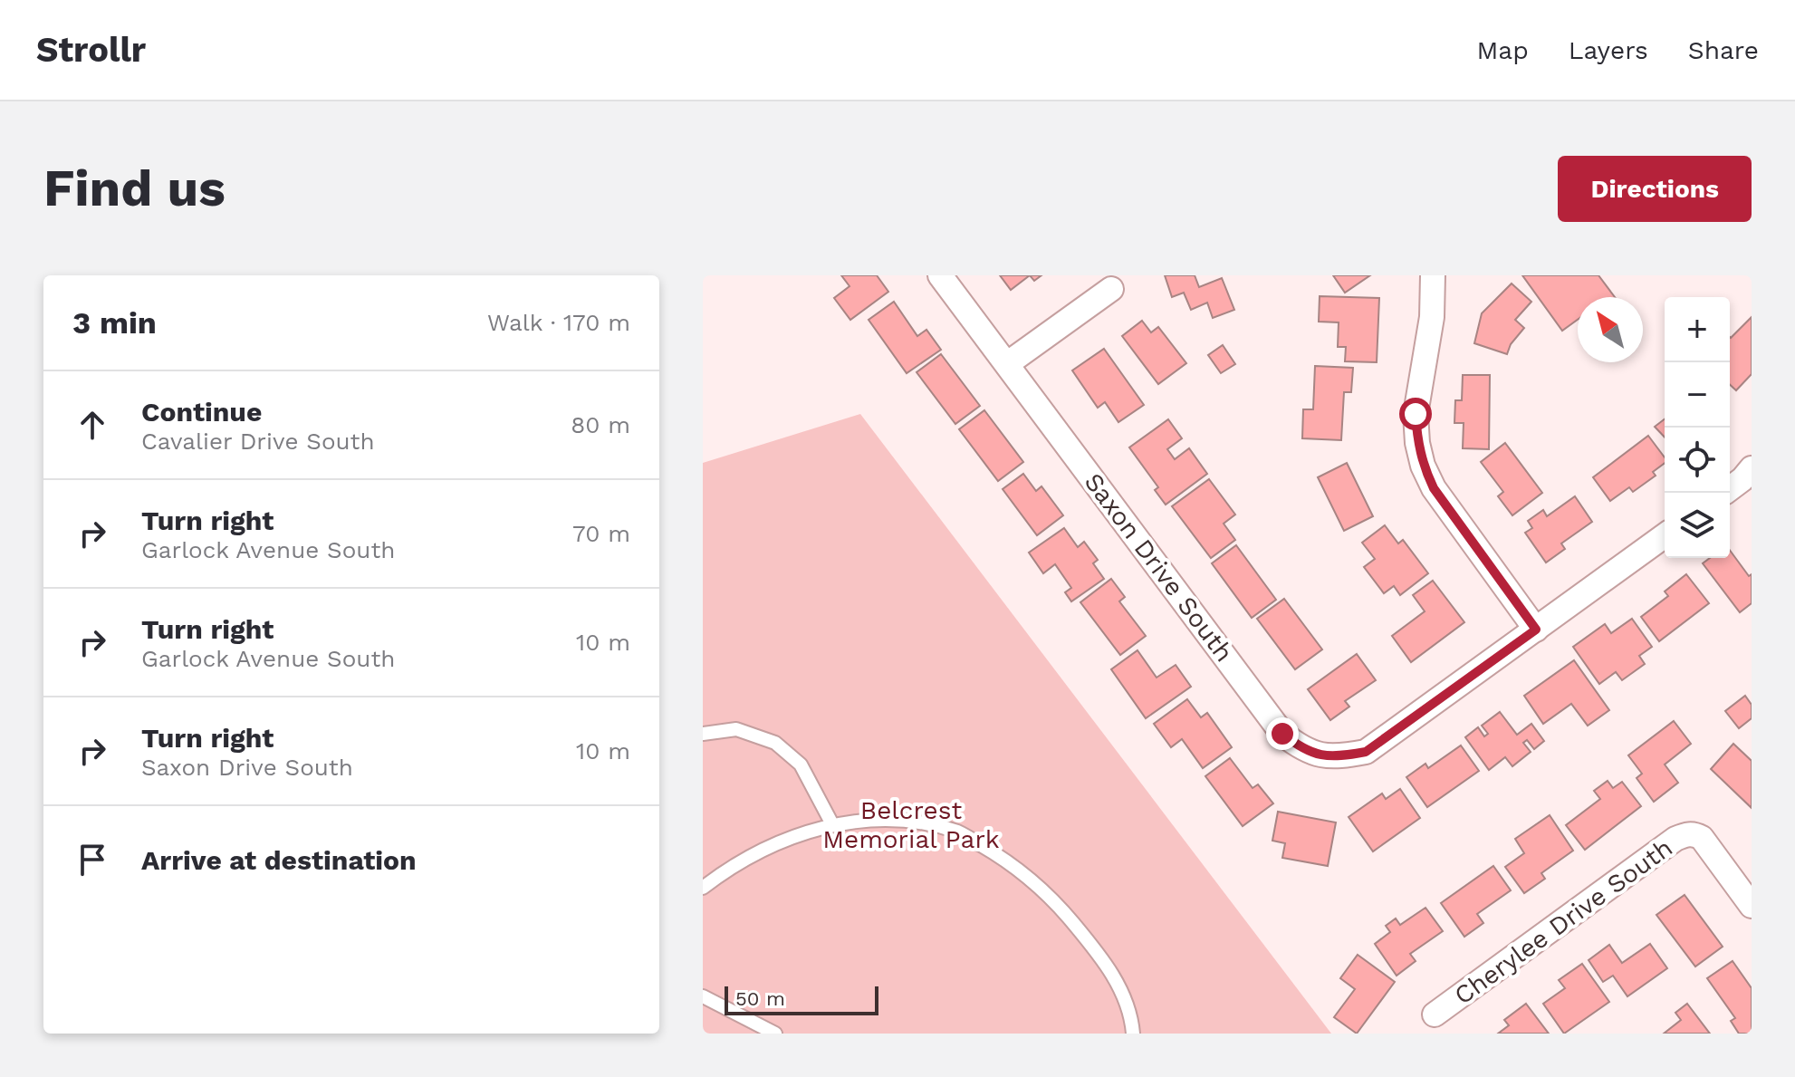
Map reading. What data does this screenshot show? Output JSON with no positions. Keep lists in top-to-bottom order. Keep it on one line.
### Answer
{"streets":{"street":["Saxon Drive South","Cherylee Drive South"]},"parks":["Belcrest Memorial Park"],"scale_bar":"50 m","north":"top left","page":{"header":"Strollr","nav":["Map","Layers","Share"],"buttons":"Directions","title":"Find us","heading":["3 min","Walk · 170 m"],"map_buttons":["+","−"],"list":[["Continue","Cavalier Drive South","80 m"],["Turn right","Garlock Avenue South","70 m"],["Turn right","Garlock Avenue South","10 m"],["Turn right","Saxon Drive South","10 m"],"Arrive at destination"],"scale":"50 m"}}
